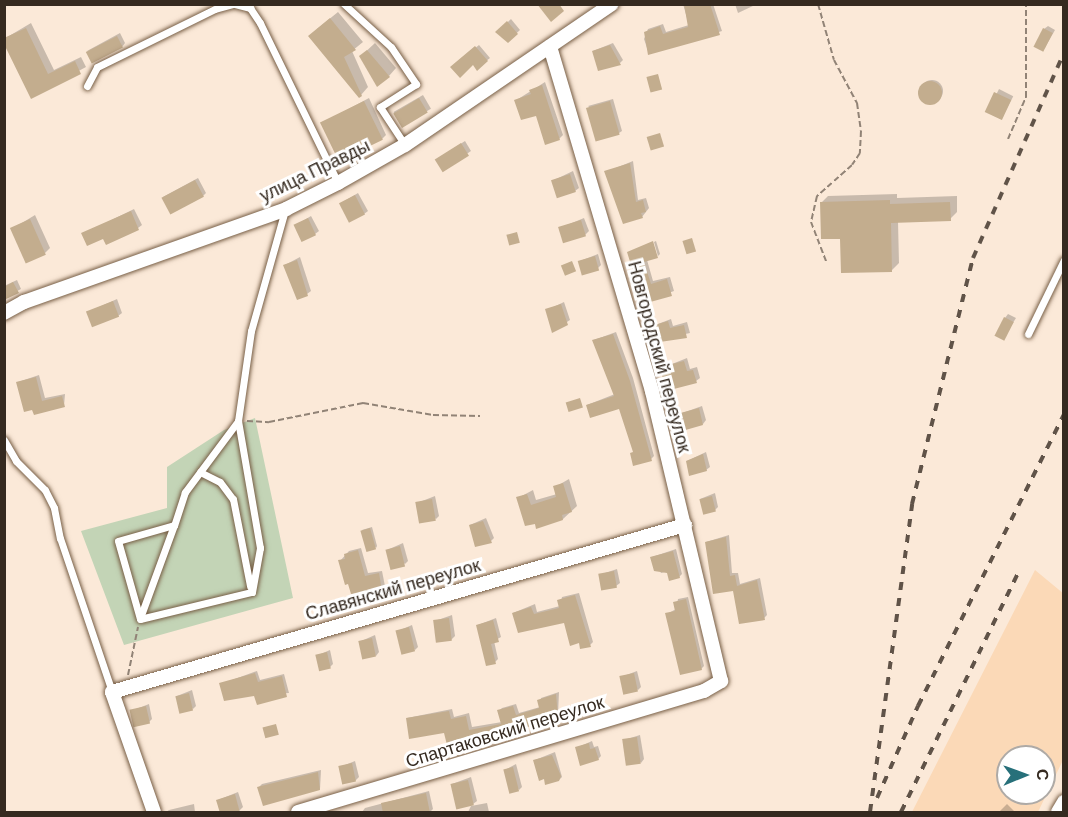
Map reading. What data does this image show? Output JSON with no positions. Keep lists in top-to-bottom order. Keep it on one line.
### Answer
{"streets":{"street":["улица Правды","Новгородский переулок","Славянский переулок","Спартаковский переулок"]},"crossings":[["улица Правды","Новгородский переулок"],["Новгородский переулок","Славянский переулок"],["Новгородский переулок","Спартаковский переулок"]],"north":"right"}
